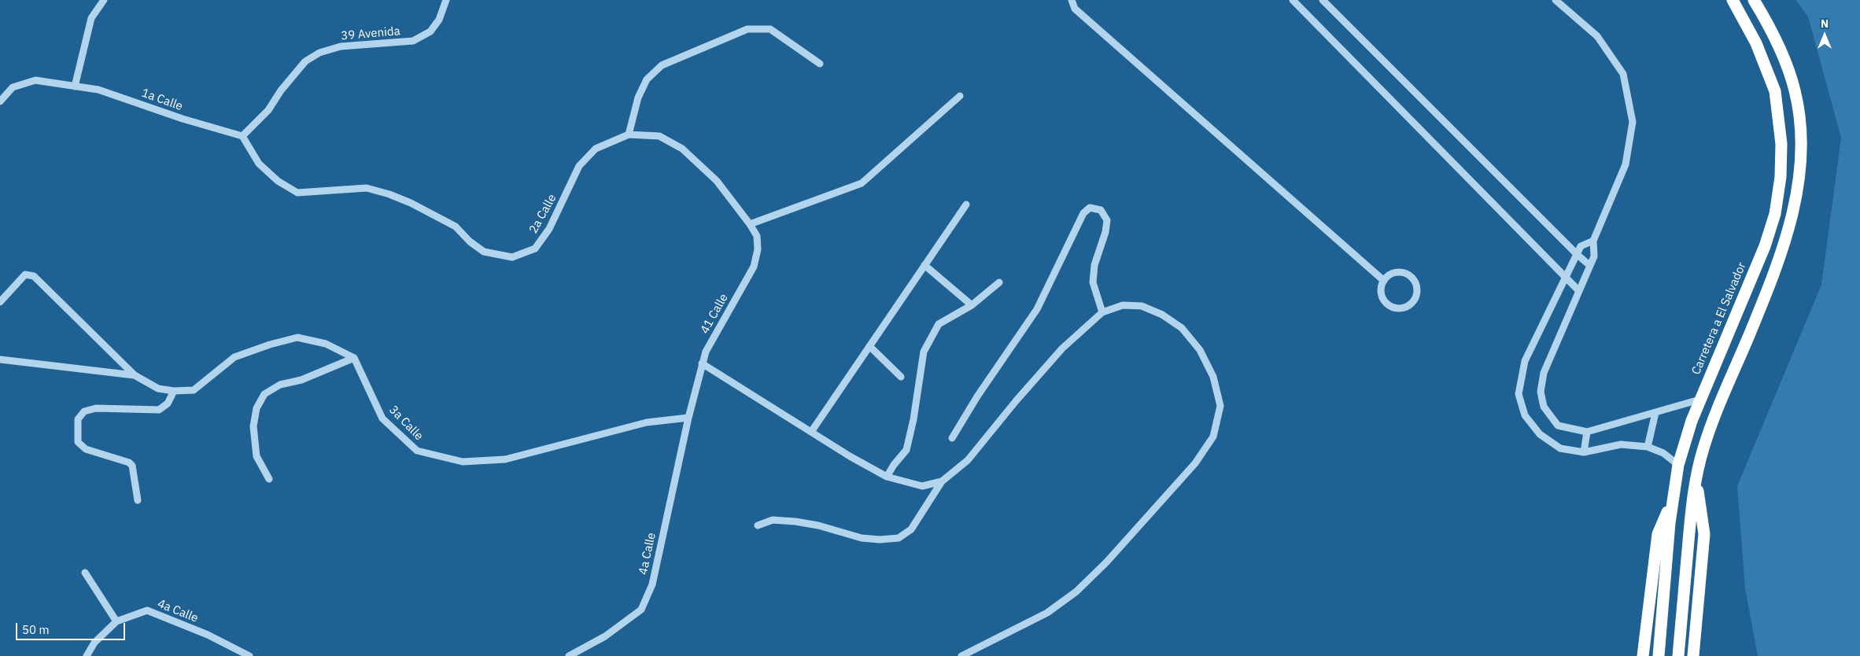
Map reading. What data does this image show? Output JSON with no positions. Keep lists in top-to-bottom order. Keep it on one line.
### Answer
{"streets":{"highway":["Carretera a El Salvador"],"street":["39 Avenida","1a Calle","2a Calle","41 Calle","3a Calle","4a Calle"]},"crossings":[["39 Avenida","1a Calle"],["39 Avenida","2a Calle"],["1a Calle","2a Calle"],["2a Calle","41 Calle"],["41 Calle","3a Calle"],["41 Calle","4a Calle"],["3a Calle","4a Calle"]],"scale_bar":"50 m","north":"top"}
